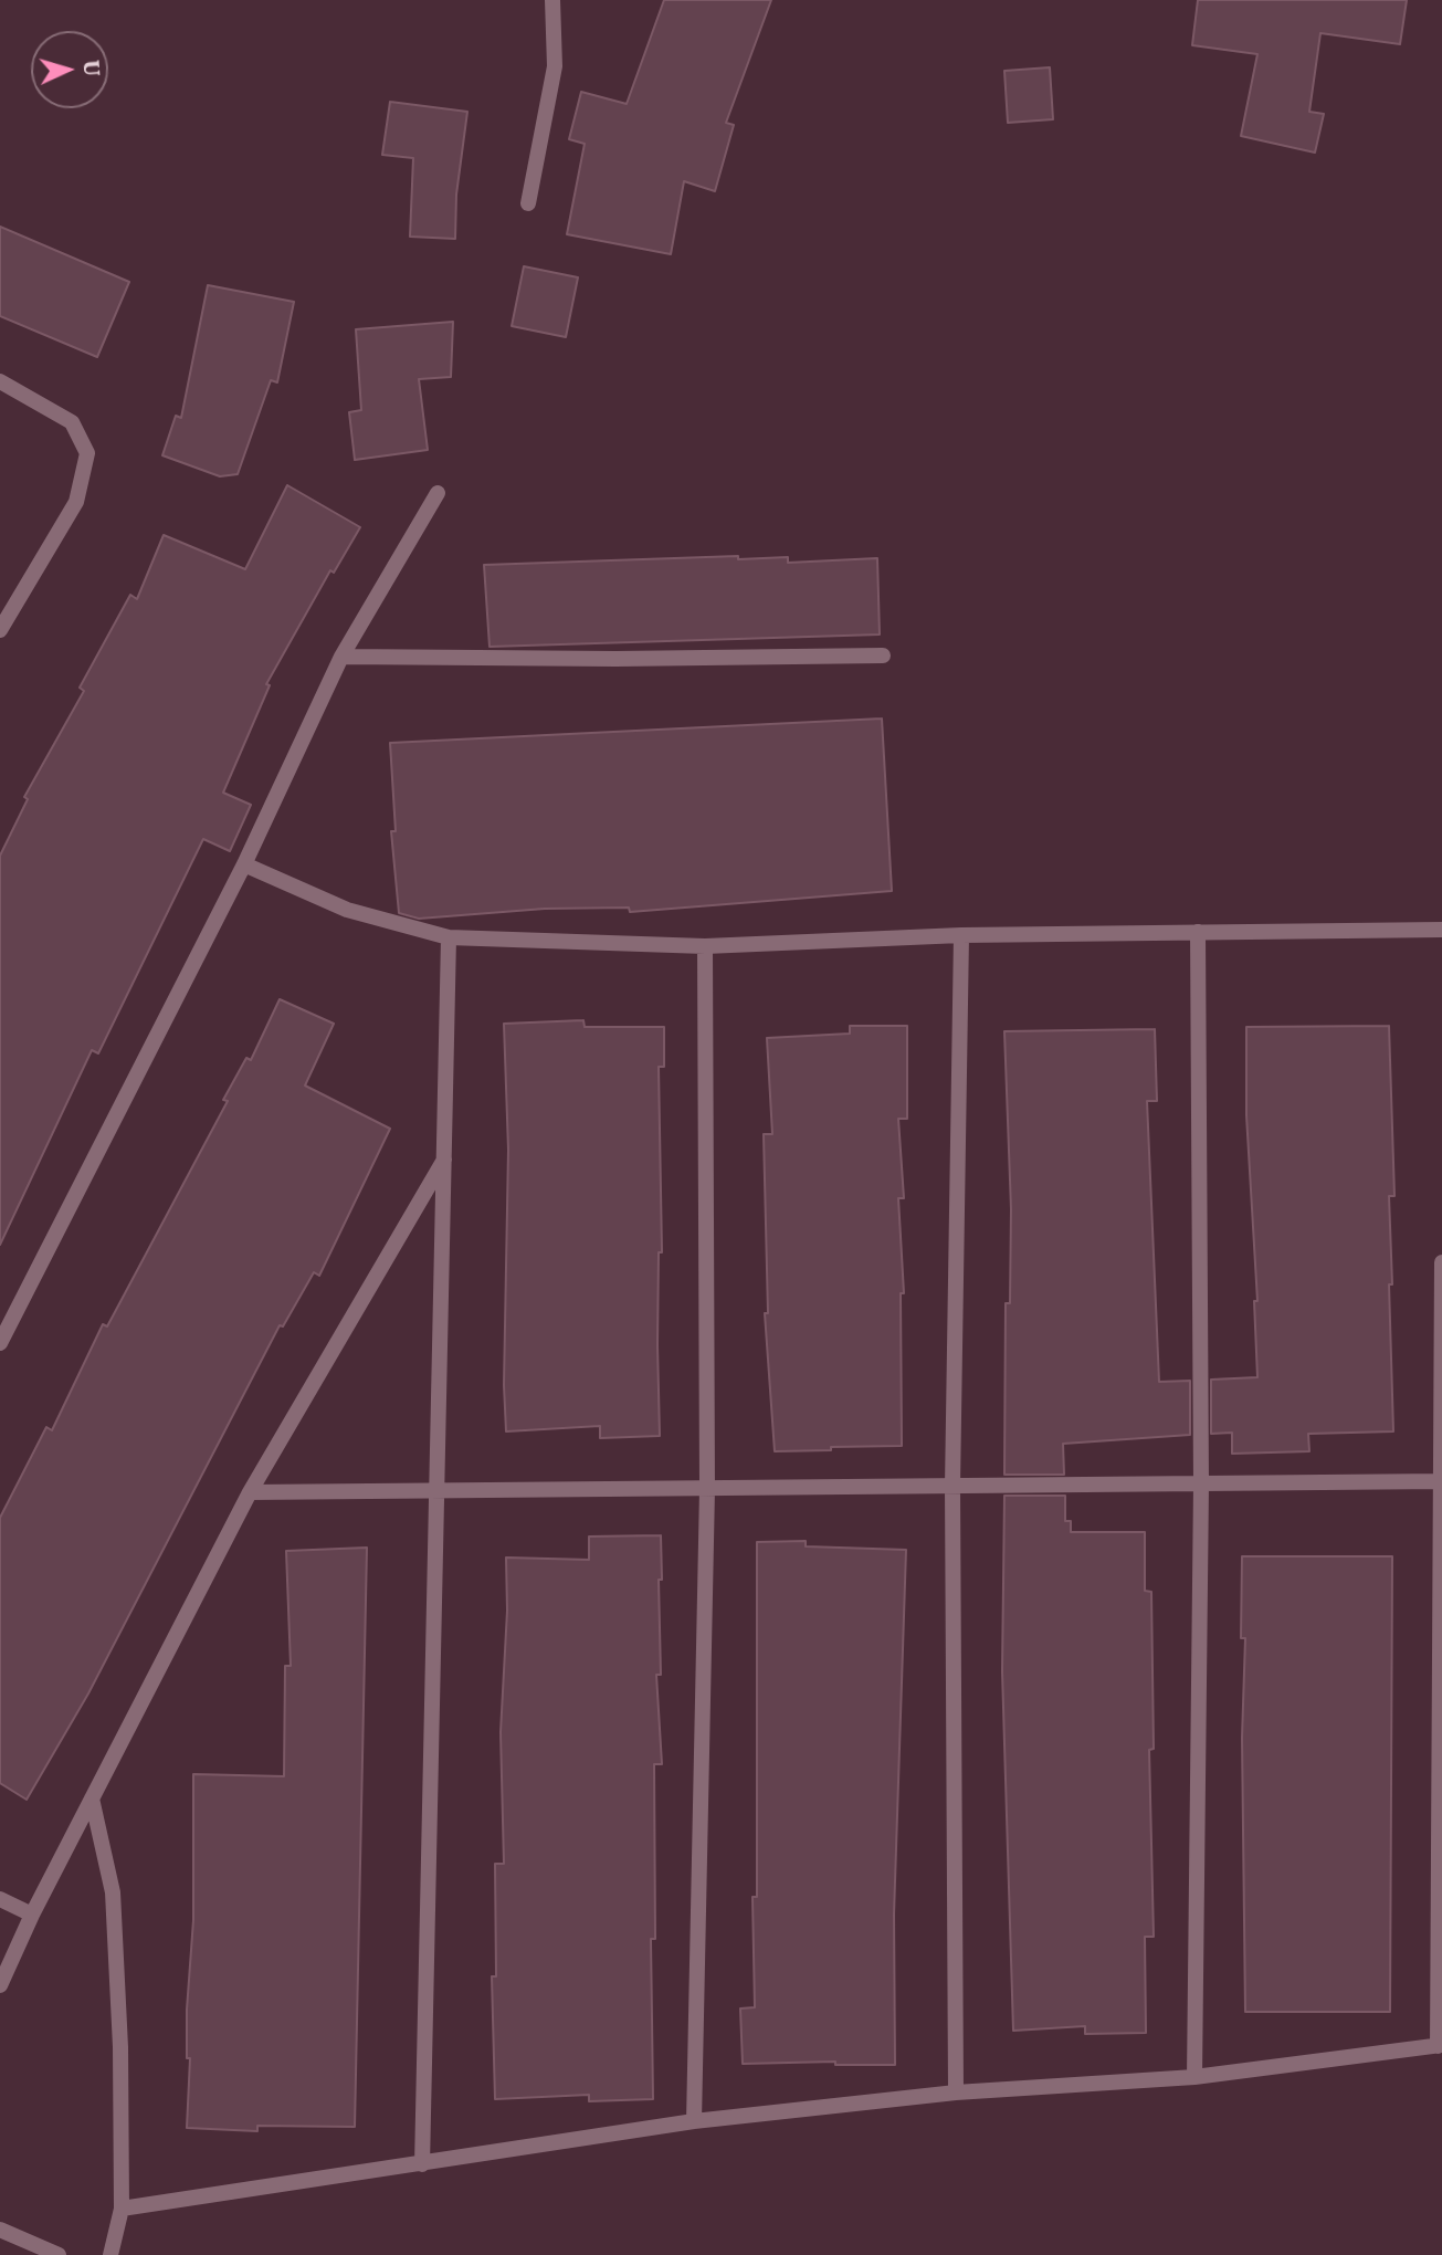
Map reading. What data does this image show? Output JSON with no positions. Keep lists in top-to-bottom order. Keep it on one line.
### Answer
{"north":"right"}
